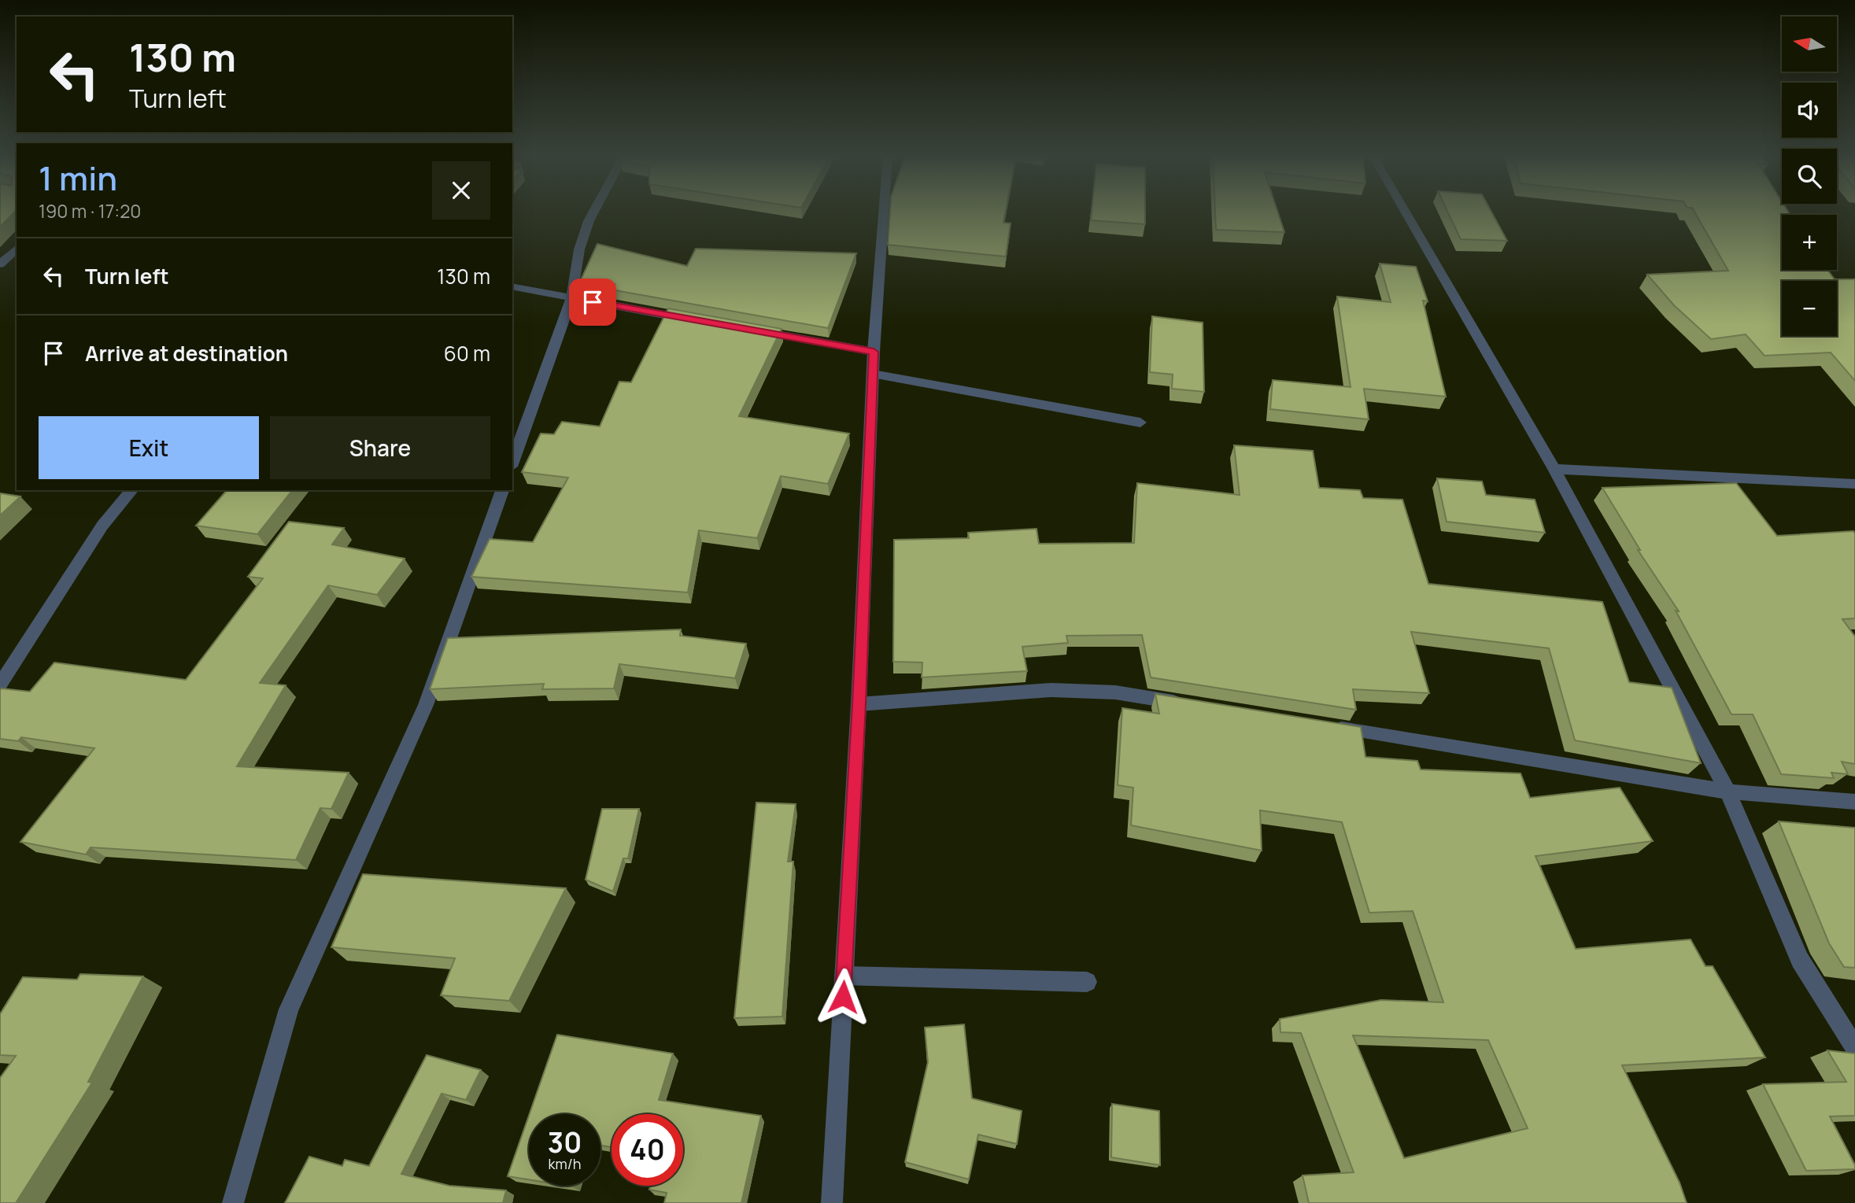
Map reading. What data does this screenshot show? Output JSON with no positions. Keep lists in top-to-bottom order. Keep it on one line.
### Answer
{"north":"left","page":{"map_buttons":["+","−"],"turn":["130 m","Turn left"],"heading":["1 min","190 m · 17:20"],"list":[{"name":"Turn left","value":"130 m"},{"name":"Arrive at destination","value":"60 m"}],"buttons":["Exit","Share"],"speed":"30 km/h","limit":"40"}}
